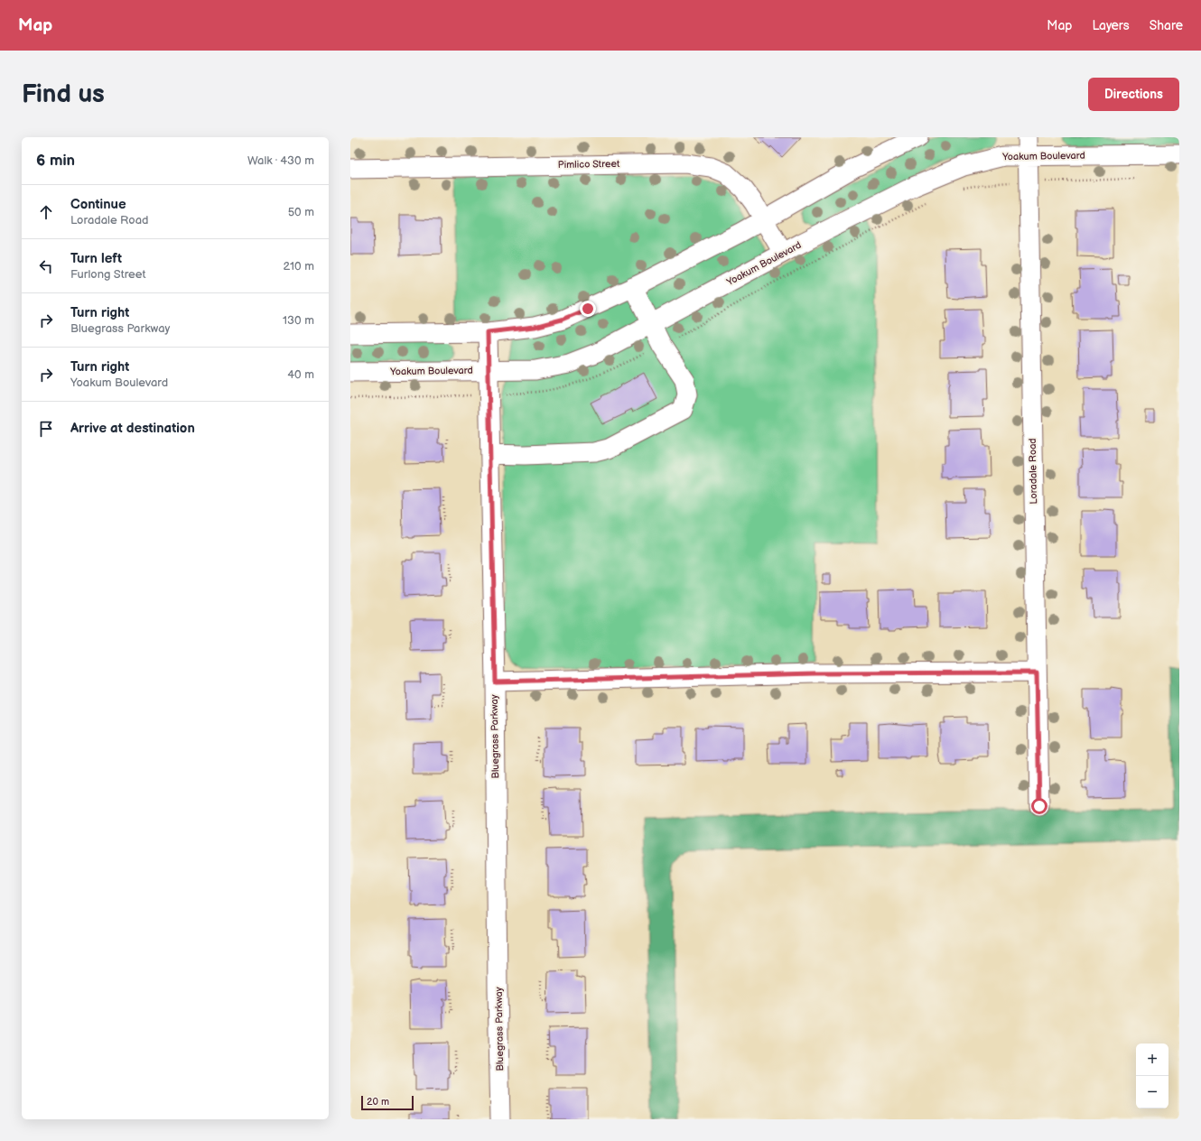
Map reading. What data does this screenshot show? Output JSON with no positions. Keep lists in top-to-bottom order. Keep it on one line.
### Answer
{"streets":{"street":["Yoakum Boulevard","Pimlico Street","Loradale Road","Bluegrass Parkway"]},"crossings":[["Yoakum Boulevard","Pimlico Street"],["Yoakum Boulevard","Loradale Road"],["Yoakum Boulevard","Bluegrass Parkway"]],"scale_bar":"20 m","page":{"header":"Map","nav":["Map","Layers","Share"],"buttons":"Directions","title":"Find us","heading":["6 min","Walk · 430 m"],"list":[["Continue","Loradale Road","50 m"],["Turn left","Furlong Street","210 m"],["Turn right","Bluegrass Parkway","130 m"],["Turn right","Yoakum Boulevard","40 m"],"Arrive at destination"],"map_buttons":["+","−"],"scale":"20 m"}}
